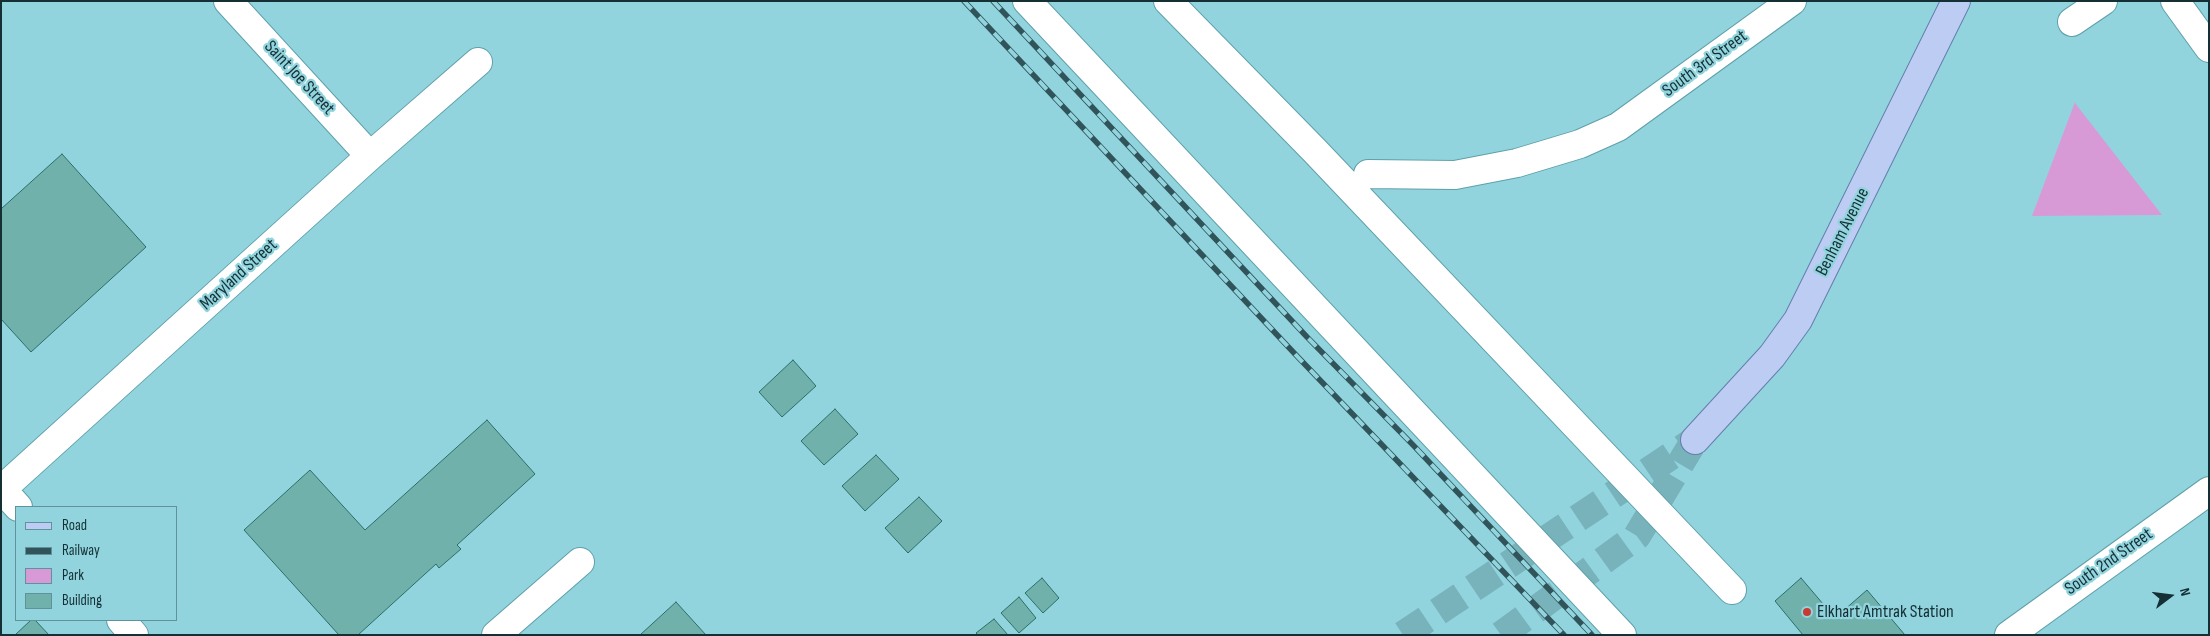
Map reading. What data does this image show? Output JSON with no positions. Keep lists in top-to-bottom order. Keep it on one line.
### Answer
{"streets":{"main road":["Benham Avenue"],"street":["South 3rd Street","Saint Joe Street","Maryland Street","South 2nd Street"]},"crossings":[["Saint Joe Street","Maryland Street"]],"places":["Elkhart Amtrak Station"],"legend":["Road","Railway","Park","Building"],"north":"right"}
